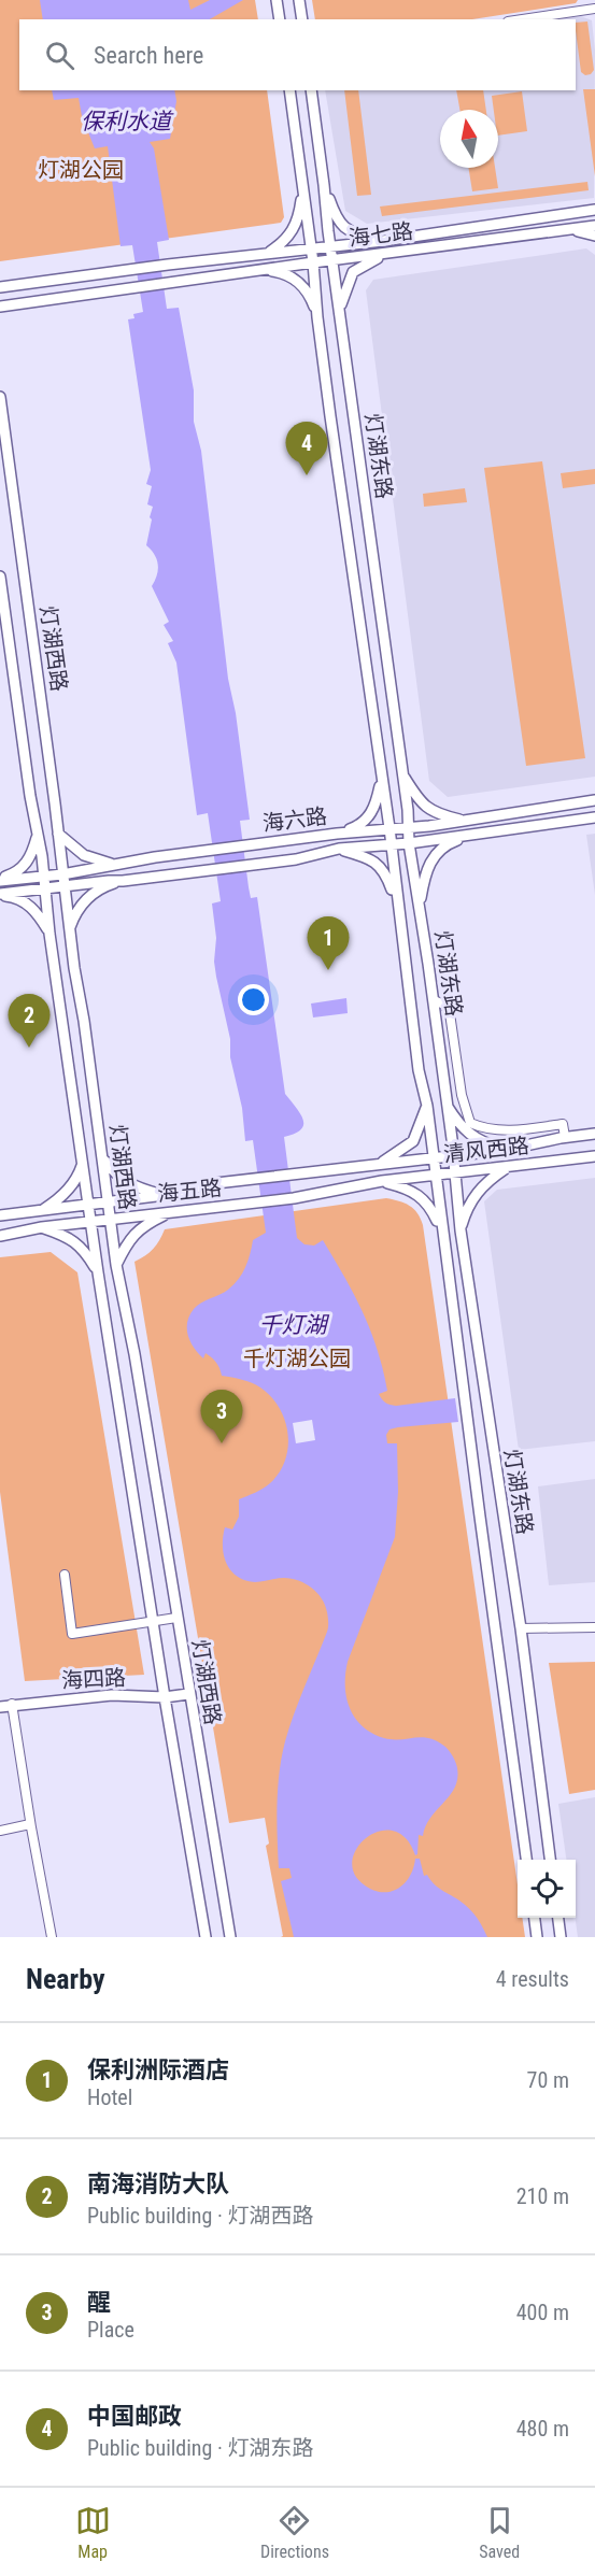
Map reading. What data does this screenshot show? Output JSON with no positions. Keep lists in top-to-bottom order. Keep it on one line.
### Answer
{"streets":{"main road":["海七路","灯湖东路","灯湖西路","海六路","清风西路","海五路","海四路"]},"crossings":[["海七路","灯湖东路"],["灯湖东路","海六路"],["灯湖东路","清风西路"],["灯湖西路","海六路"],["灯湖西路","清风西路"],["灯湖西路","海五路"],["灯湖西路","海四路"],["清风西路","海五路"]],"water":["保利水道","千灯湖"],"parks":["灯湖公园","千灯湖公园"],"north":"top","page":{"search":"Search here","pins":["4","1","2","3"],"heading":["Nearby","4 results"],"list":[{"mark":"1","name":"保利洲际酒店","note":"Hotel","value":"70 m"},{"mark":"2","name":"南海消防大队","note":"Public building · 灯湖西路","value":"210 m"},{"mark":"3","name":"醒","note":"Place","value":"400 m"},{"mark":"4","name":"中国邮政","note":"Public building · 灯湖东路","value":"480 m"}],"nav":["Map","Directions","Saved"]}}
